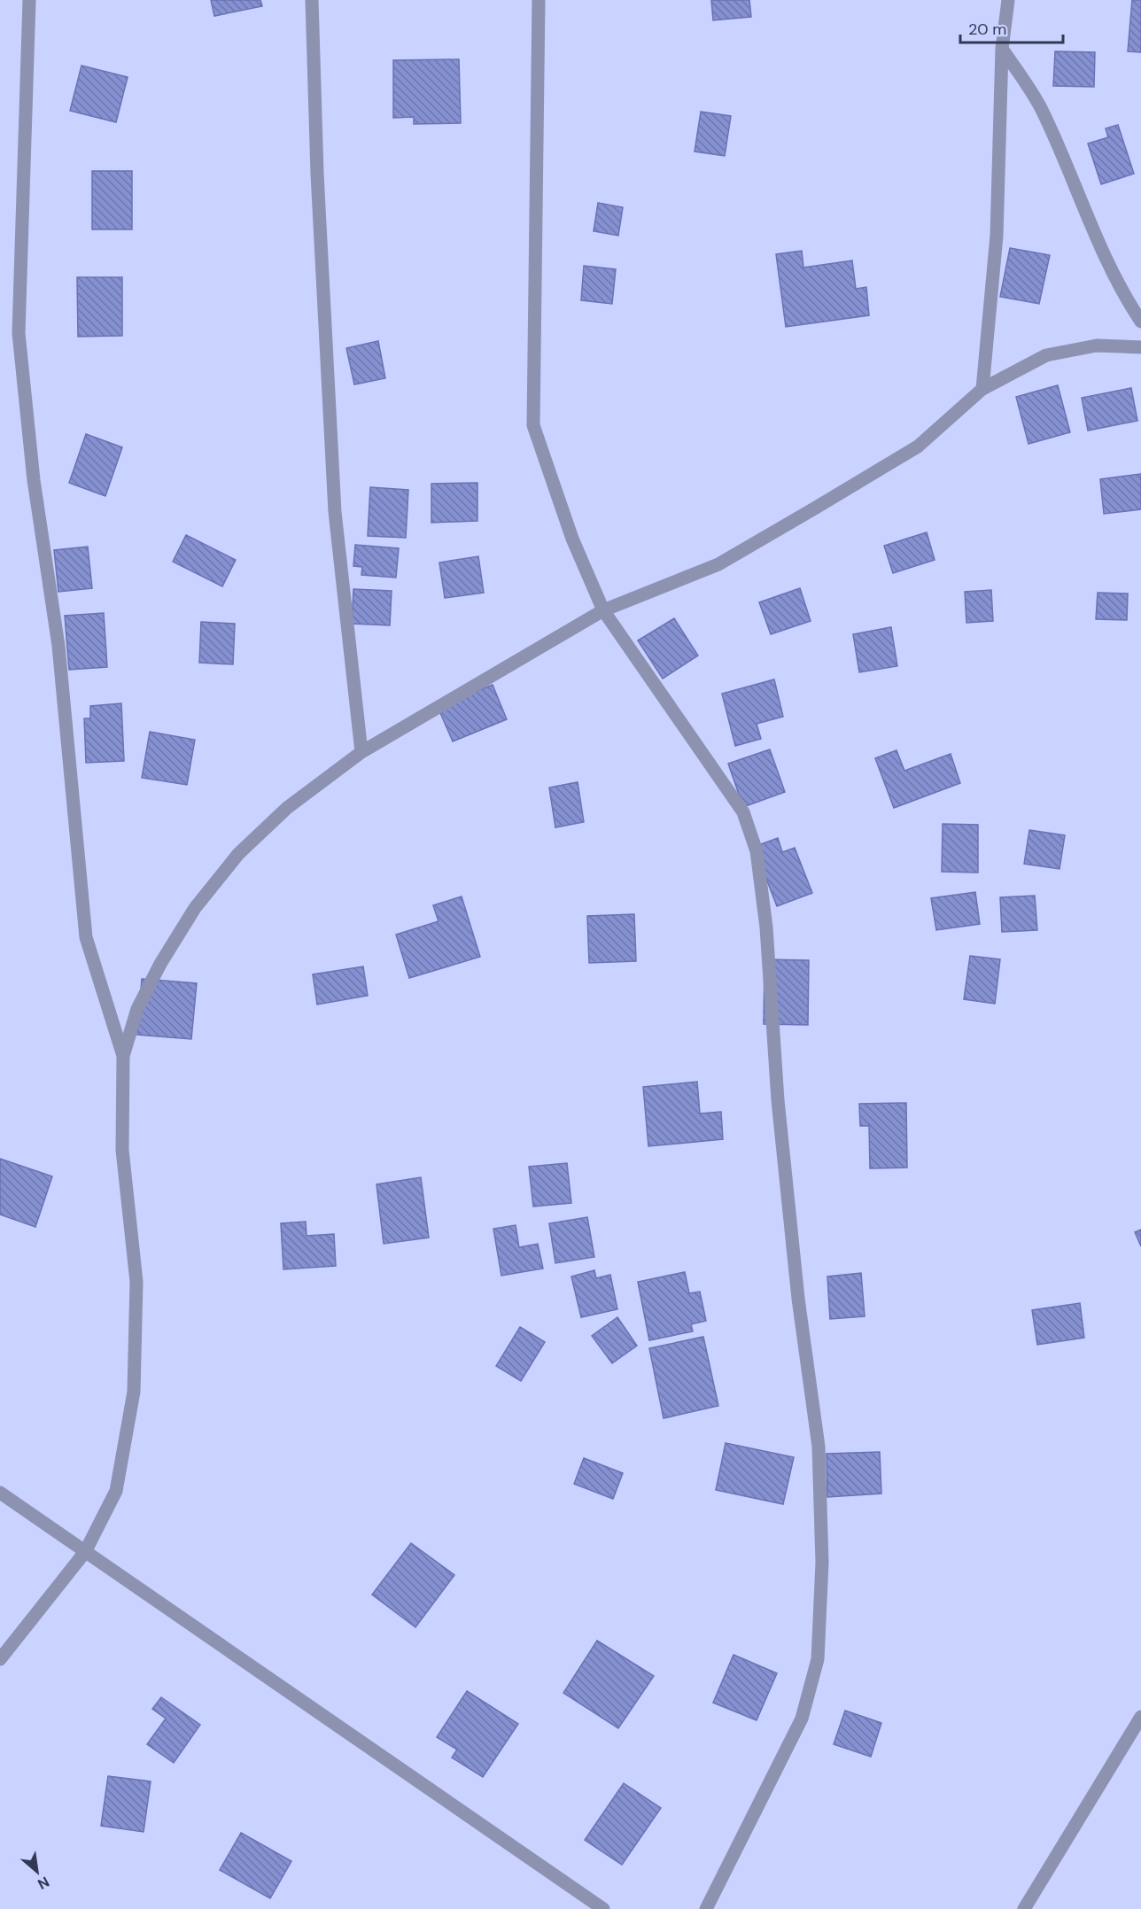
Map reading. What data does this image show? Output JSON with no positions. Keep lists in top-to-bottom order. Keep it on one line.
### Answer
{"scale_bar":"20 m","north":"bottom right"}
